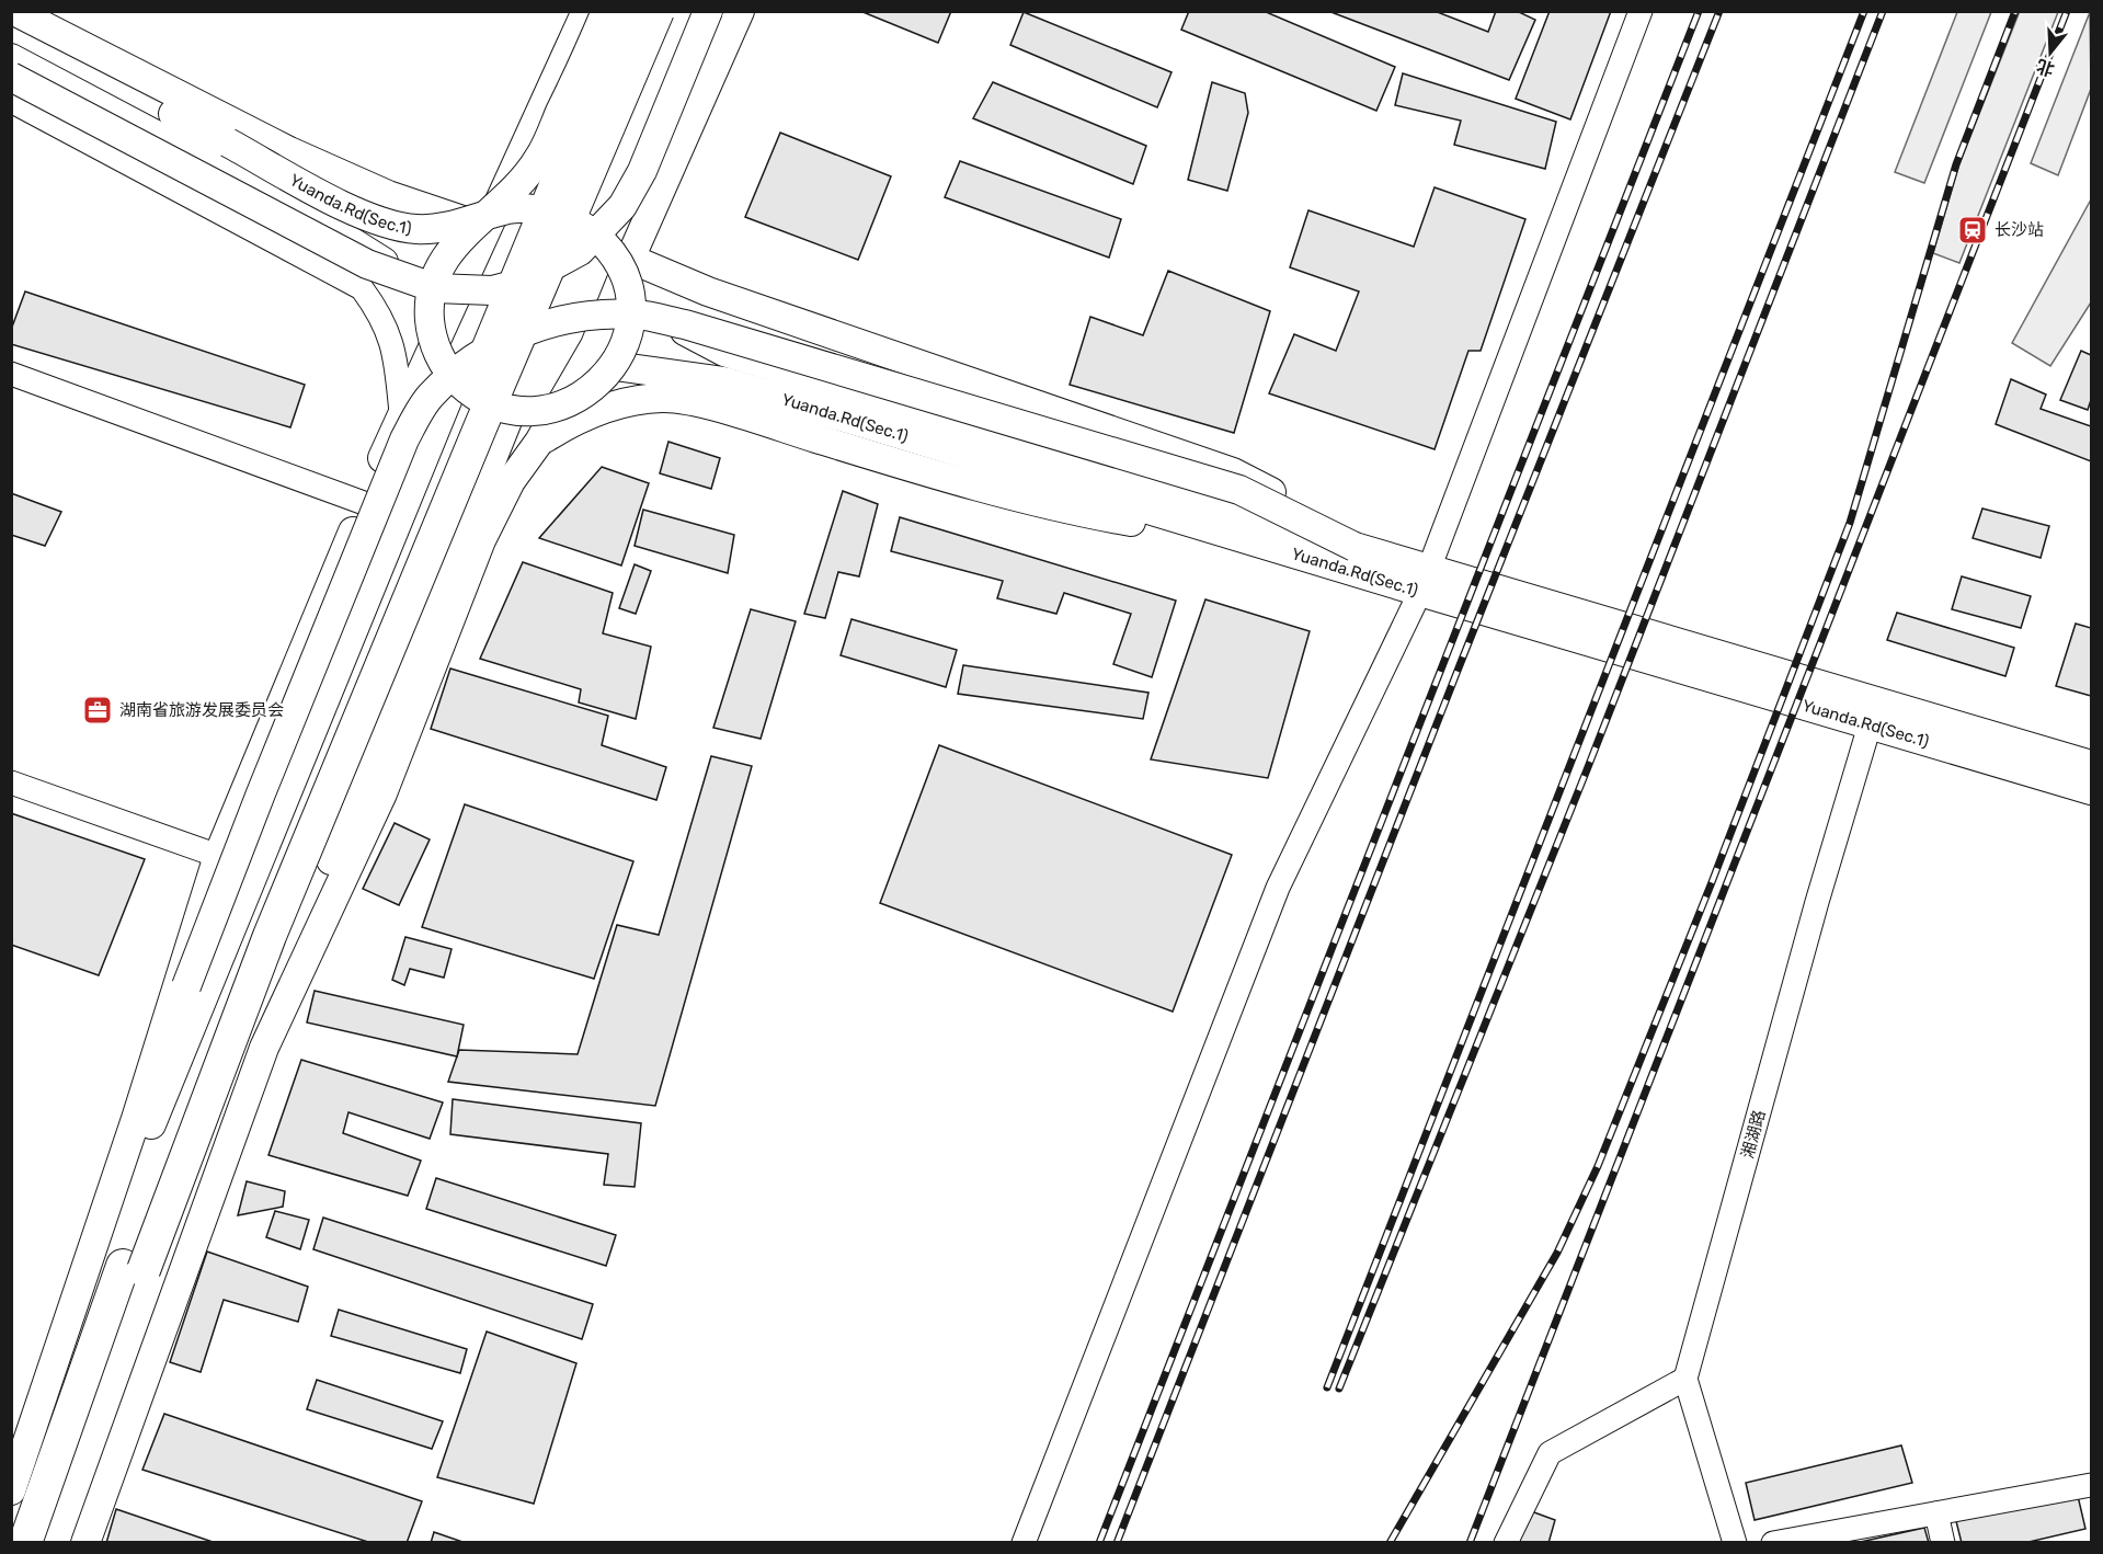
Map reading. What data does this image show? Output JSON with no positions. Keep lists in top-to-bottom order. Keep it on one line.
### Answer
{"streets":{"main road":["Yuanda.Rd(Sec.1)"],"street":["湘湖路"]},"crossings":[["Yuanda.Rd(Sec.1)","湘湖路"]],"places":{"station":["长沙站"],"office":["湖南省旅游发展委员会"]},"north":"bottom"}
